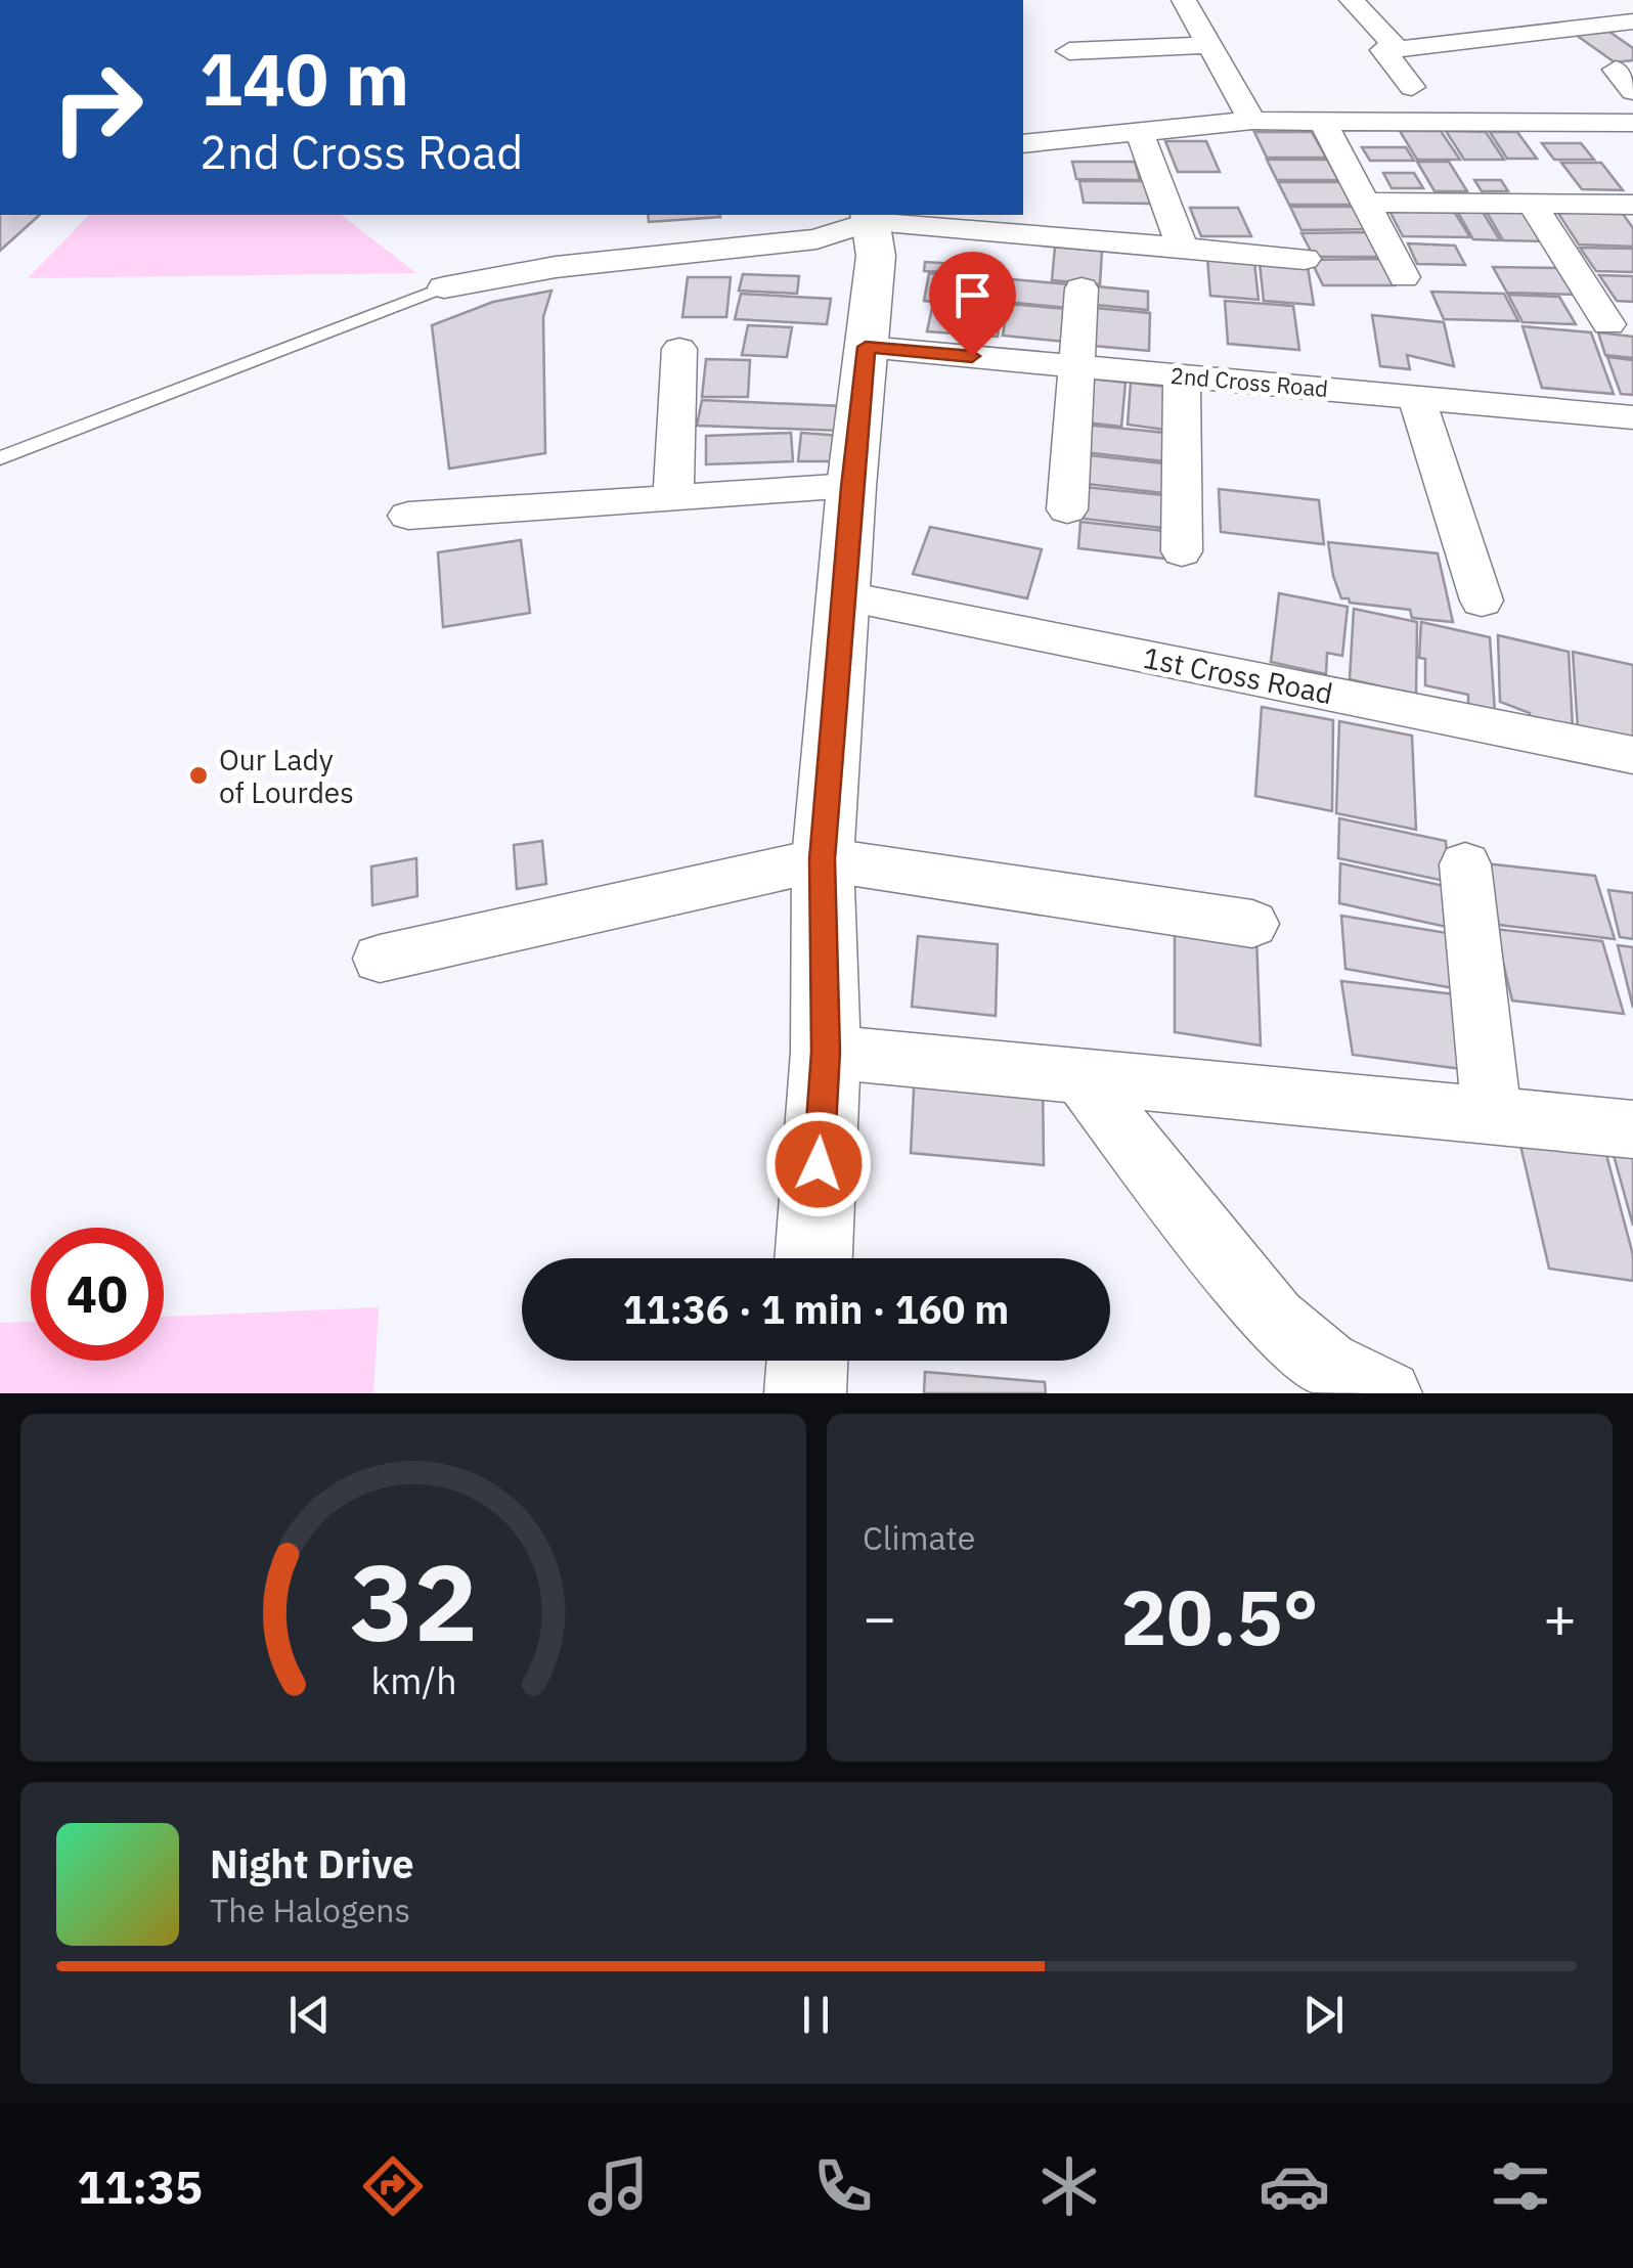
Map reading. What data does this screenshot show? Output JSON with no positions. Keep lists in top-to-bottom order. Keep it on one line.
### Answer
{"streets":{"street":["2nd Cross Road","1st Cross Road"]},"places":["Our Lady of Lourdes"],"page":{"turn":["140 m","2nd Cross Road"],"limit":"40","trip":"11:36 · 1 min · 160 m","tile":"Climate","heat":["−","20.5°","+"],"song":["Night Drive","The Halogens"],"tabs":"11:35","gauge":["32","km/h"]}}
